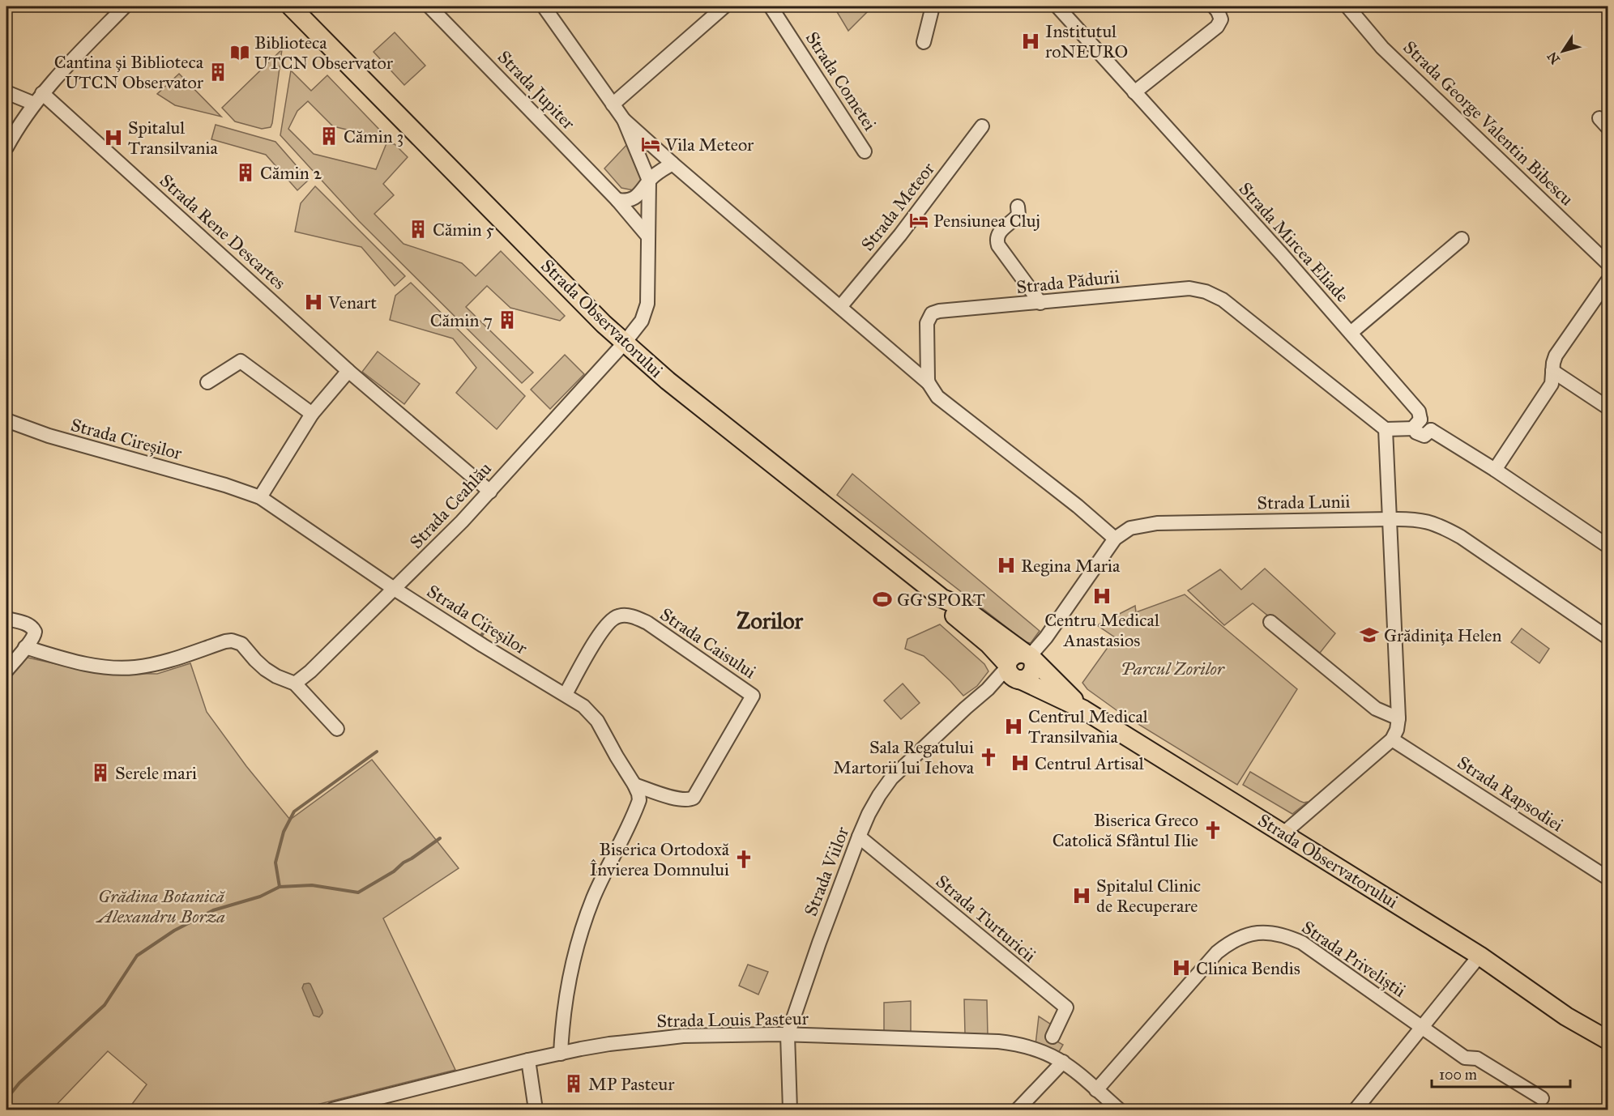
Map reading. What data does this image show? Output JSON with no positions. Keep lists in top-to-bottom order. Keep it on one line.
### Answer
{"streets":{"main road":["Strada Observatorului"],"street":["Strada Cometei","Strada Jupiter","Strada George Valentin Bibescu","Strada Meteor","Strada Rene Descartes","Strada Mircea Eliade","Strada Pădurii","Strada Cireșilor","Strada Lunii","Strada Ceahlău","Strada Caisului","Strada Rapsodiei","Strada Viilor","Strada Turturicii","Strada Priveliștii","Strada Louis Pasteur"]},"crossings":[["Strada Rene Descartes","Strada Ceahlău"],["Strada Observatorului","Strada Lunii"],["Strada Observatorului","Strada Ceahlău"],["Strada Observatorului","Strada Viilor"],["Strada Cireșilor","Strada Ceahlău"],["Strada Cireșilor","Strada Caisului"],["Strada Cireșilor","Strada Louis Pasteur"],["Strada Viilor","Strada Turturicii"],["Strada Viilor","Strada Louis Pasteur"],["Strada Priveliștii","Strada Louis Pasteur"]],"districts":["Zorilor"],"parks":["Parcul Zorilor","Grădina Botanică Alexandru Borza"],"places":{"hospital":["Institutul roNEURO","Spitalul Transilvania","Venart","Regina Maria","Centru Medical Anastasios","Centrul Medical Transilvania","Centrul Artisal","Spitalul Clinic de Recuperare","Clinica Bendis"],"library":["Biblioteca UTCN Observator"],"building":["Cantina și Biblioteca UTCN Observator","Cămin 3","Cămin 2","Cămin 5","Cămin 7","Serele mari","MP Pasteur"],"hotel":["Vila Meteor","Pensiunea Cluj"],"sports":["GG SPORT"],"school or university":["Grădinița Helen"],"church":["Sala Regatului Martorii lui Iehova","Biserica Greco Catolică Sfântul Ilie","Biserica Ortodoxă Învierea Domnului"]},"scale_bar":"100 m","north":"bottom left"}
